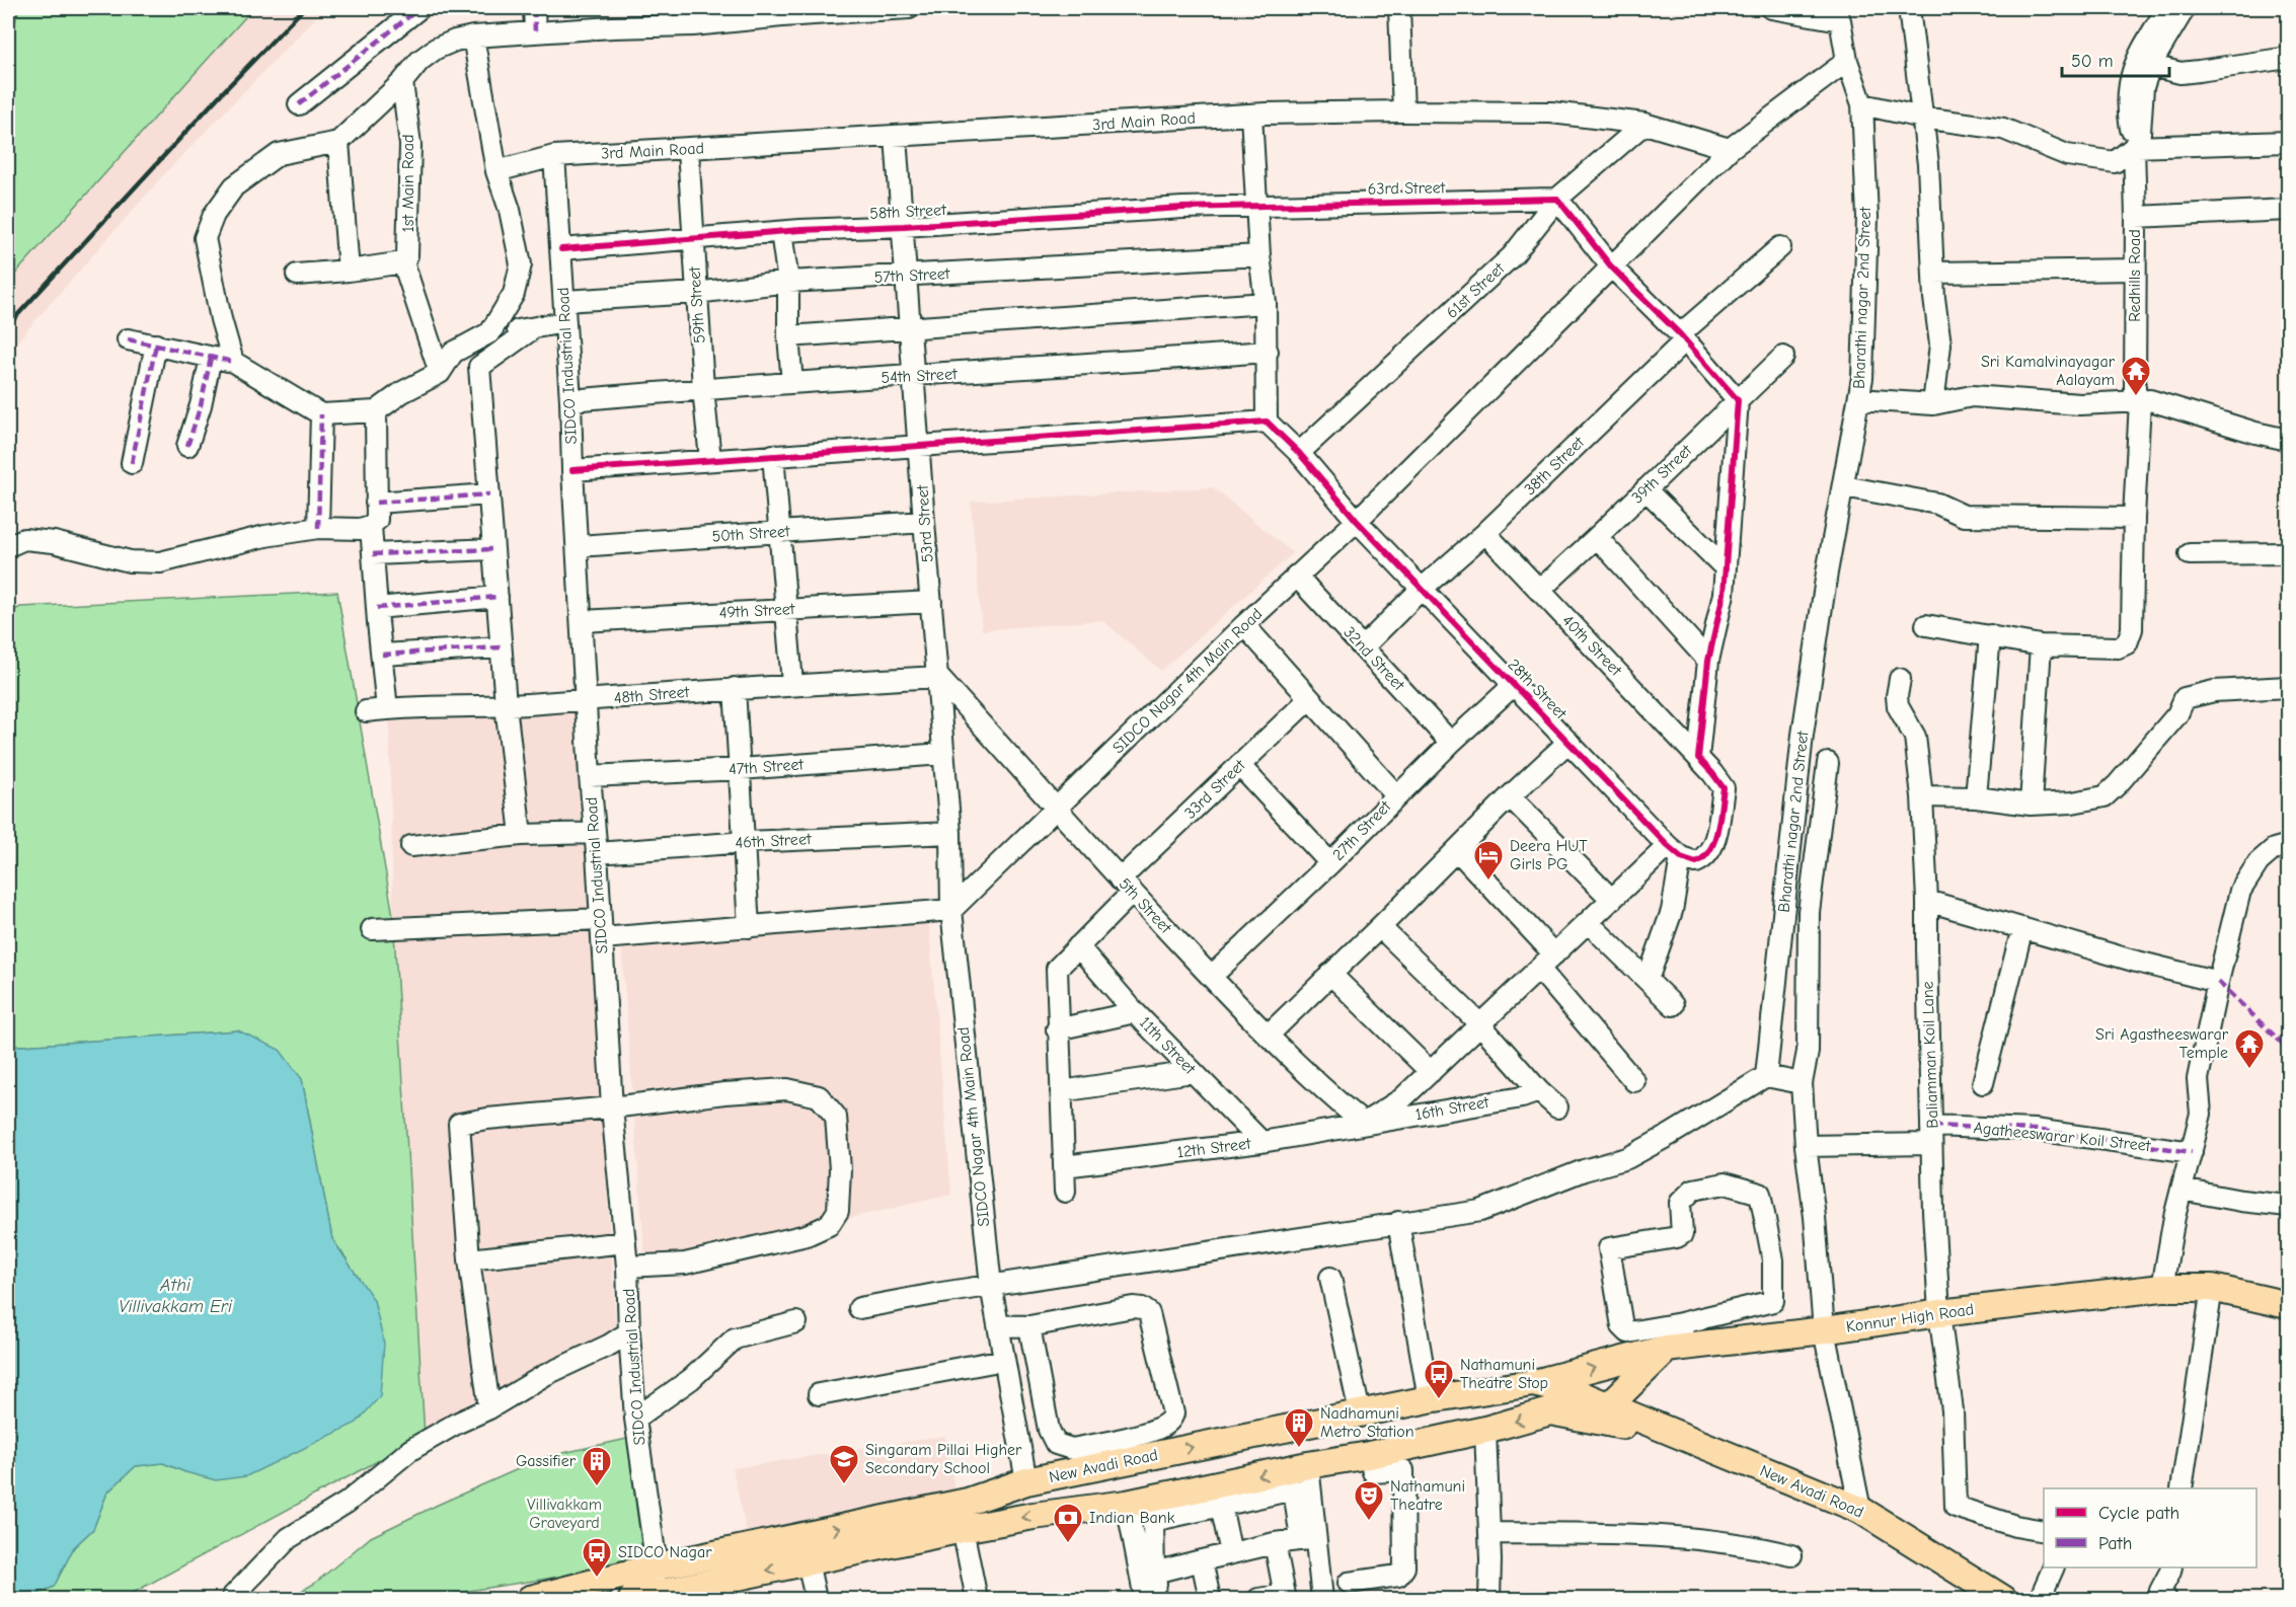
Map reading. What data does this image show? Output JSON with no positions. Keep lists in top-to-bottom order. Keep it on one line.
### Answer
{"streets":{"main road":["Konnur High Road","New Avadi Road"],"street":["3rd Main Road","1st Main Road","63rd Street","58th Street","57th Street","Redhills Road","61st Street","Bharathi nagar 2nd Street","59th Street","SIDCO Industrial Road","54th Street","38th Street","39th Street","53rd Street","50th Street","49th Street","40th Street","32nd Street","SIDCO Nagar 4th Main Road","28th Street","48th Street","47th Street","33rd Street","27th Street","46th Street","5th Street","11th Street","Baliamman Koil Lane","16th Street","Agatheeswarar Koil Street","12th Street"]},"crossings":[["3rd Main Road","61st Street"],["3rd Main Road","59th Street"],["3rd Main Road","SIDCO Industrial Road"],["3rd Main Road","53rd Street"],["3rd Main Road","SIDCO Nagar 4th Main Road"],["63rd Street","58th Street"],["63rd Street","61st Street"],["58th Street","59th Street"],["58th Street","SIDCO Industrial Road"],["58th Street","53rd Street"],["57th Street","59th Street"],["57th Street","SIDCO Industrial Road"],["57th Street","53rd Street"],["61st Street","28th Street"],["Bharathi nagar 2nd Street","SIDCO Nagar 4th Main Road"],["59th Street","54th Street"],["SIDCO Industrial Road","54th Street"],["SIDCO Industrial Road","50th Street"],["SIDCO Industrial Road","49th Street"],["SIDCO Industrial Road","48th Street"],["SIDCO Industrial Road","47th Street"],["SIDCO Industrial Road","46th Street"],["SIDCO Industrial Road","New Avadi Road"],["54th Street","53rd Street"],["38th Street","40th Street"],["38th Street","32nd Street"],["38th Street","28th Street"],["39th Street","40th Street"],["53rd Street","50th Street"],["53rd Street","49th Street"],["53rd Street","SIDCO Nagar 4th Main Road"],["53rd Street","48th Street"],["53rd Street","47th Street"],["53rd Street","46th Street"],["53rd Street","5th Street"],["40th Street","28th Street"],["32nd Street","SIDCO Nagar 4th Main Road"],["32nd Street","27th Street"],["SIDCO Nagar 4th Main Road","28th Street"],["SIDCO Nagar 4th Main Road","5th Street"],["SIDCO Nagar 4th Main Road","New Avadi Road"],["28th Street","27th Street"],["48th Street","5th Street"],["33rd Street","5th Street"],["33rd Street","11th Street"],["33rd Street","12th Street"],["27th Street","5th Street"],["5th Street","16th Street"],["5th Street","12th Street"],["11th Street","12th Street"],["Baliamman Koil Lane","Agatheeswarar Koil Street"],["Baliamman Koil Lane","Konnur High Road"],["16th Street","12th Street"],["Konnur High Road","New Avadi Road"]],"water":["Athi Villivakkam Eri"],"parks":["Villivakkam Graveyard"],"places":{"temple":["Sri Kamalvinayagar Aalayam","Sri Agastheeswarar Temple"],"hotel":["Deera HUT Girls PG"],"bus stop":["Nathamuni Theatre Stop","SIDCO Nagar"],"building":["Nadhamuni Metro Station","Gassifier"],"school or university":["Singaram Pillai Higher Secondary School"],"theatre":["Nathamuni Theatre"],"bank":["Indian Bank"]},"legend":["Cycle path","Path"],"scale_bar":"50 m"}
